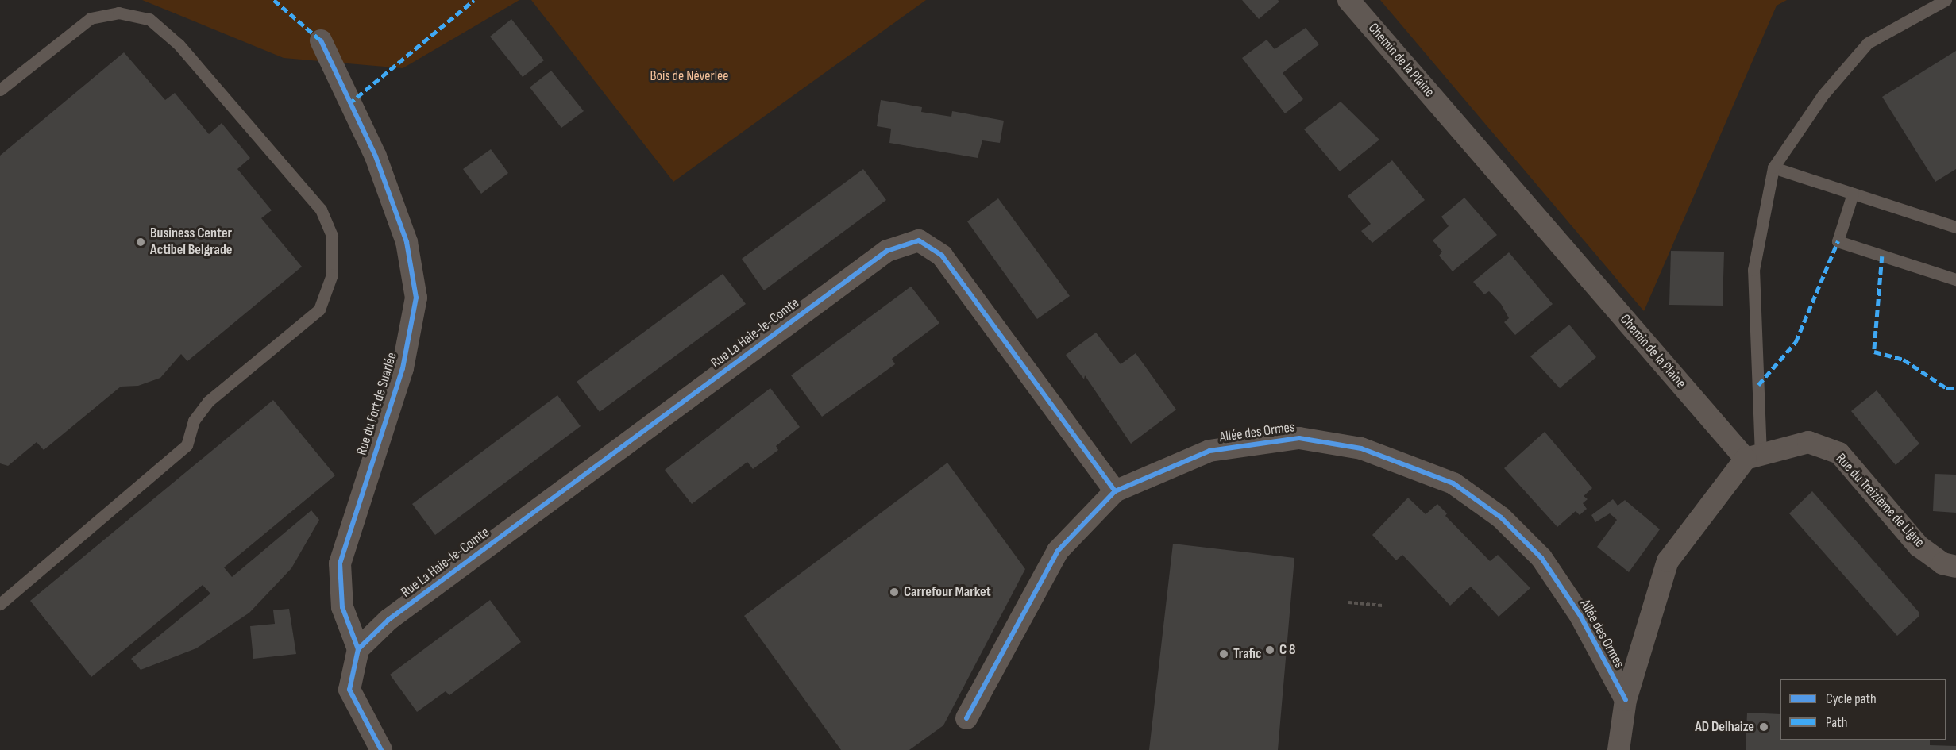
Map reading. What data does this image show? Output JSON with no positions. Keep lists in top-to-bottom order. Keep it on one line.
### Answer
{"streets":{"street":["Chemin de la Plaine","Rue La Haie-le-Comte","Rue du Fort de Suarlée","Allée des Ormes","Rue du Treizième de Ligne"]},"crossings":[["Chemin de la Plaine","Rue du Treizième de Ligne"],["Rue La Haie-le-Comte","Rue du Fort de Suarlée"],["Rue La Haie-le-Comte","Allée des Ormes"]],"parks":["Bois de Néverlée"],"places":["Business Center Actibel Belgrade","Carrefour Market","C 8","Trafic","AD Delhaize"],"legend":["Cycle path","Path"]}
